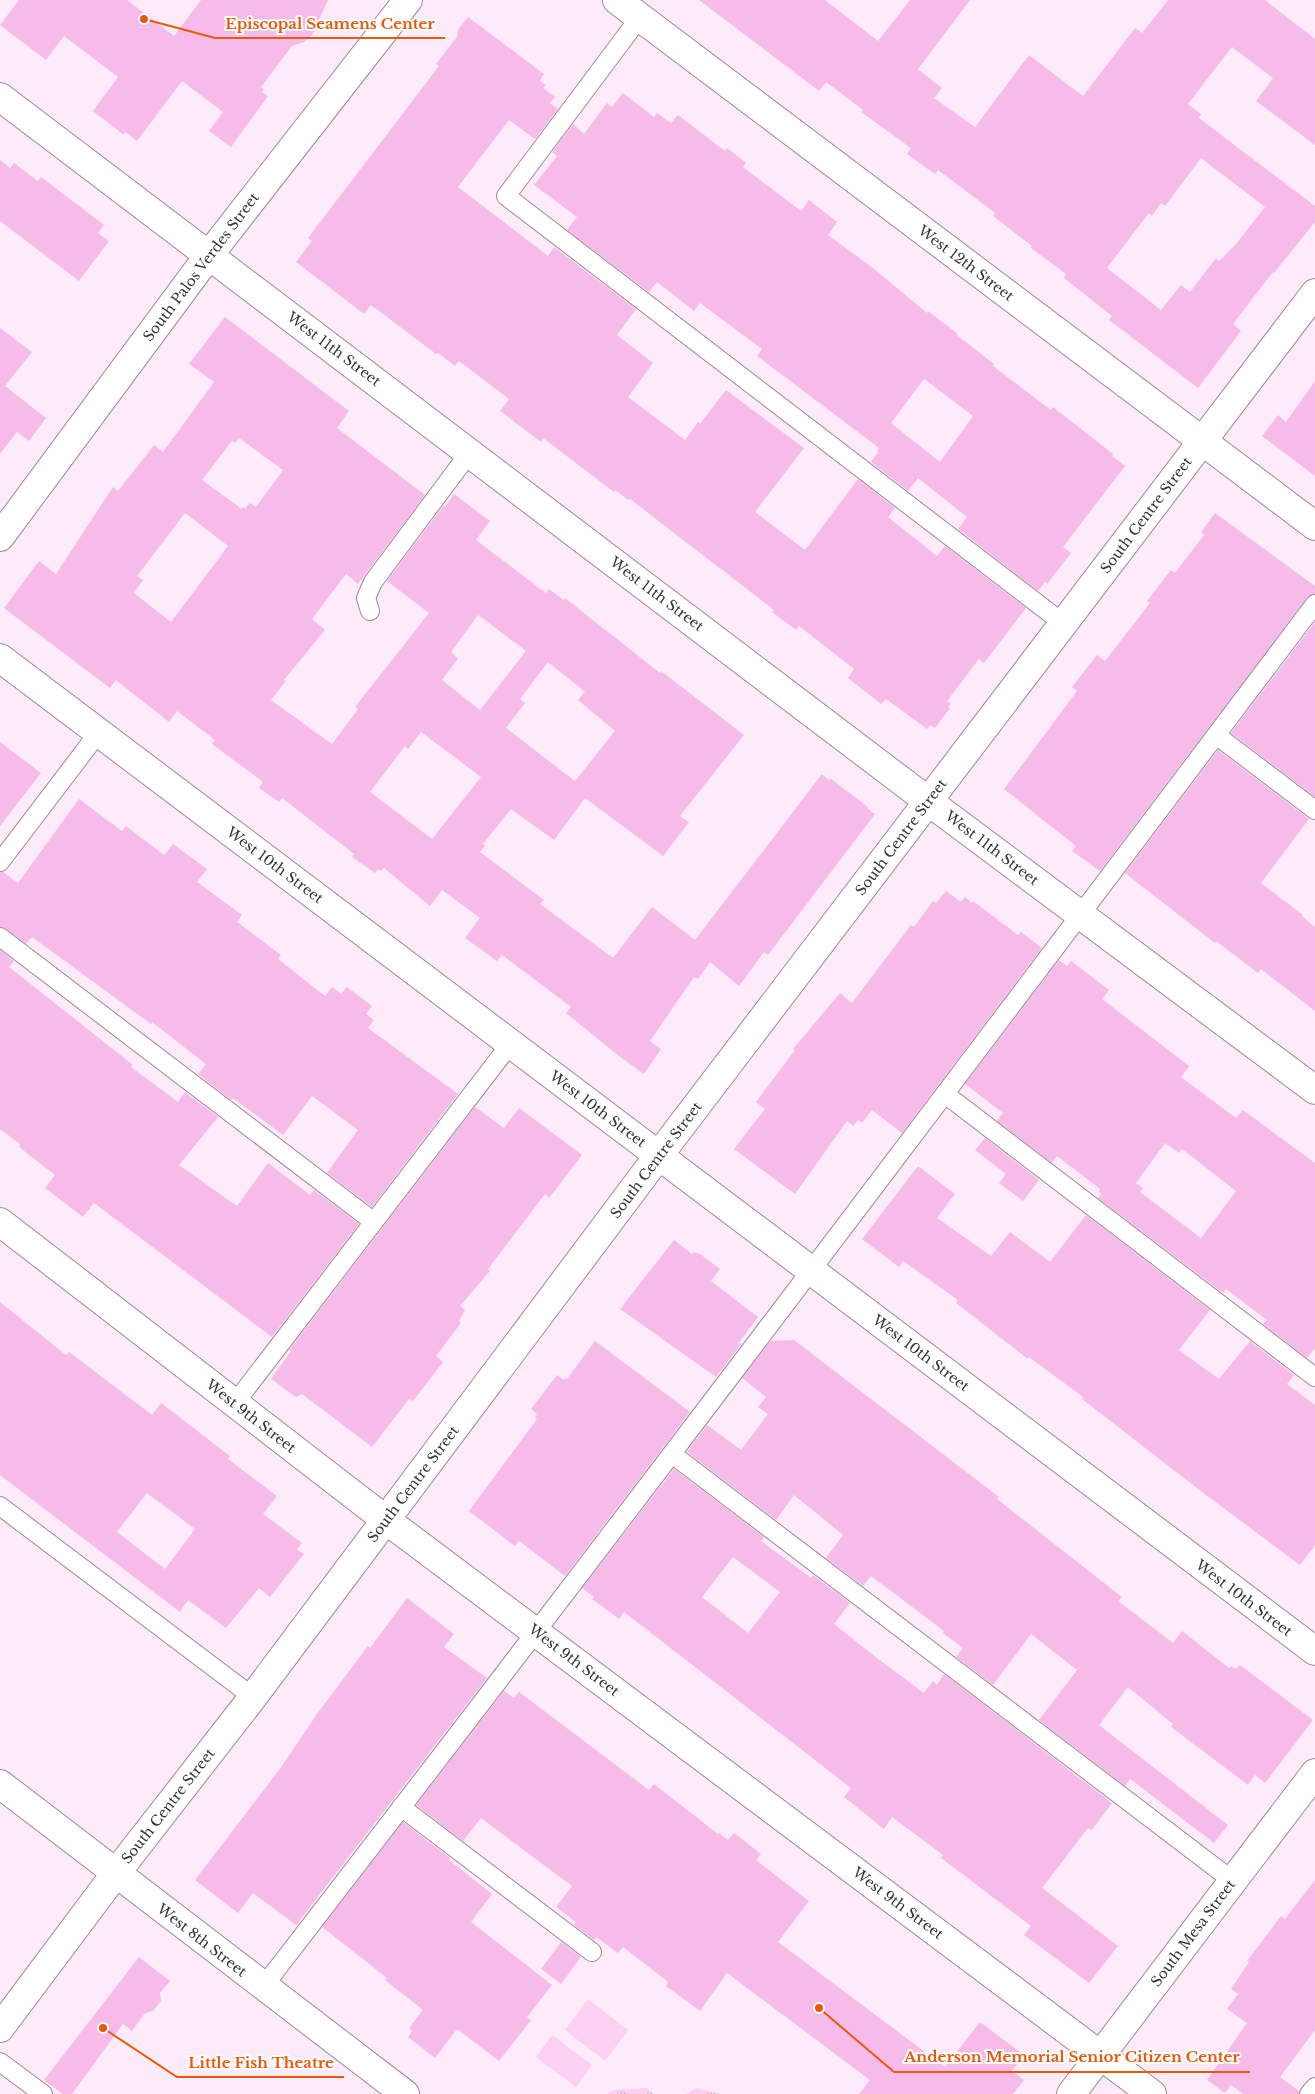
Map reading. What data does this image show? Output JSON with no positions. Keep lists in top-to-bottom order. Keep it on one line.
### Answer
{"streets":{"street":["West 12th Street","South Palos Verdes Street","West 11th Street","South Centre Street","West 10th Street","West 9th Street","South Mesa Street","West 8th Street"]},"crossings":[["West 12th Street","South Centre Street"],["South Palos Verdes Street","West 11th Street"],["West 11th Street","South Centre Street"],["South Centre Street","West 10th Street"],["South Centre Street","West 9th Street"],["South Centre Street","West 8th Street"],["West 9th Street","South Mesa Street"]],"places":["Episcopal Seamens Center","Anderson Memorial Senior Citizen Center","Little Fish Theatre"]}
